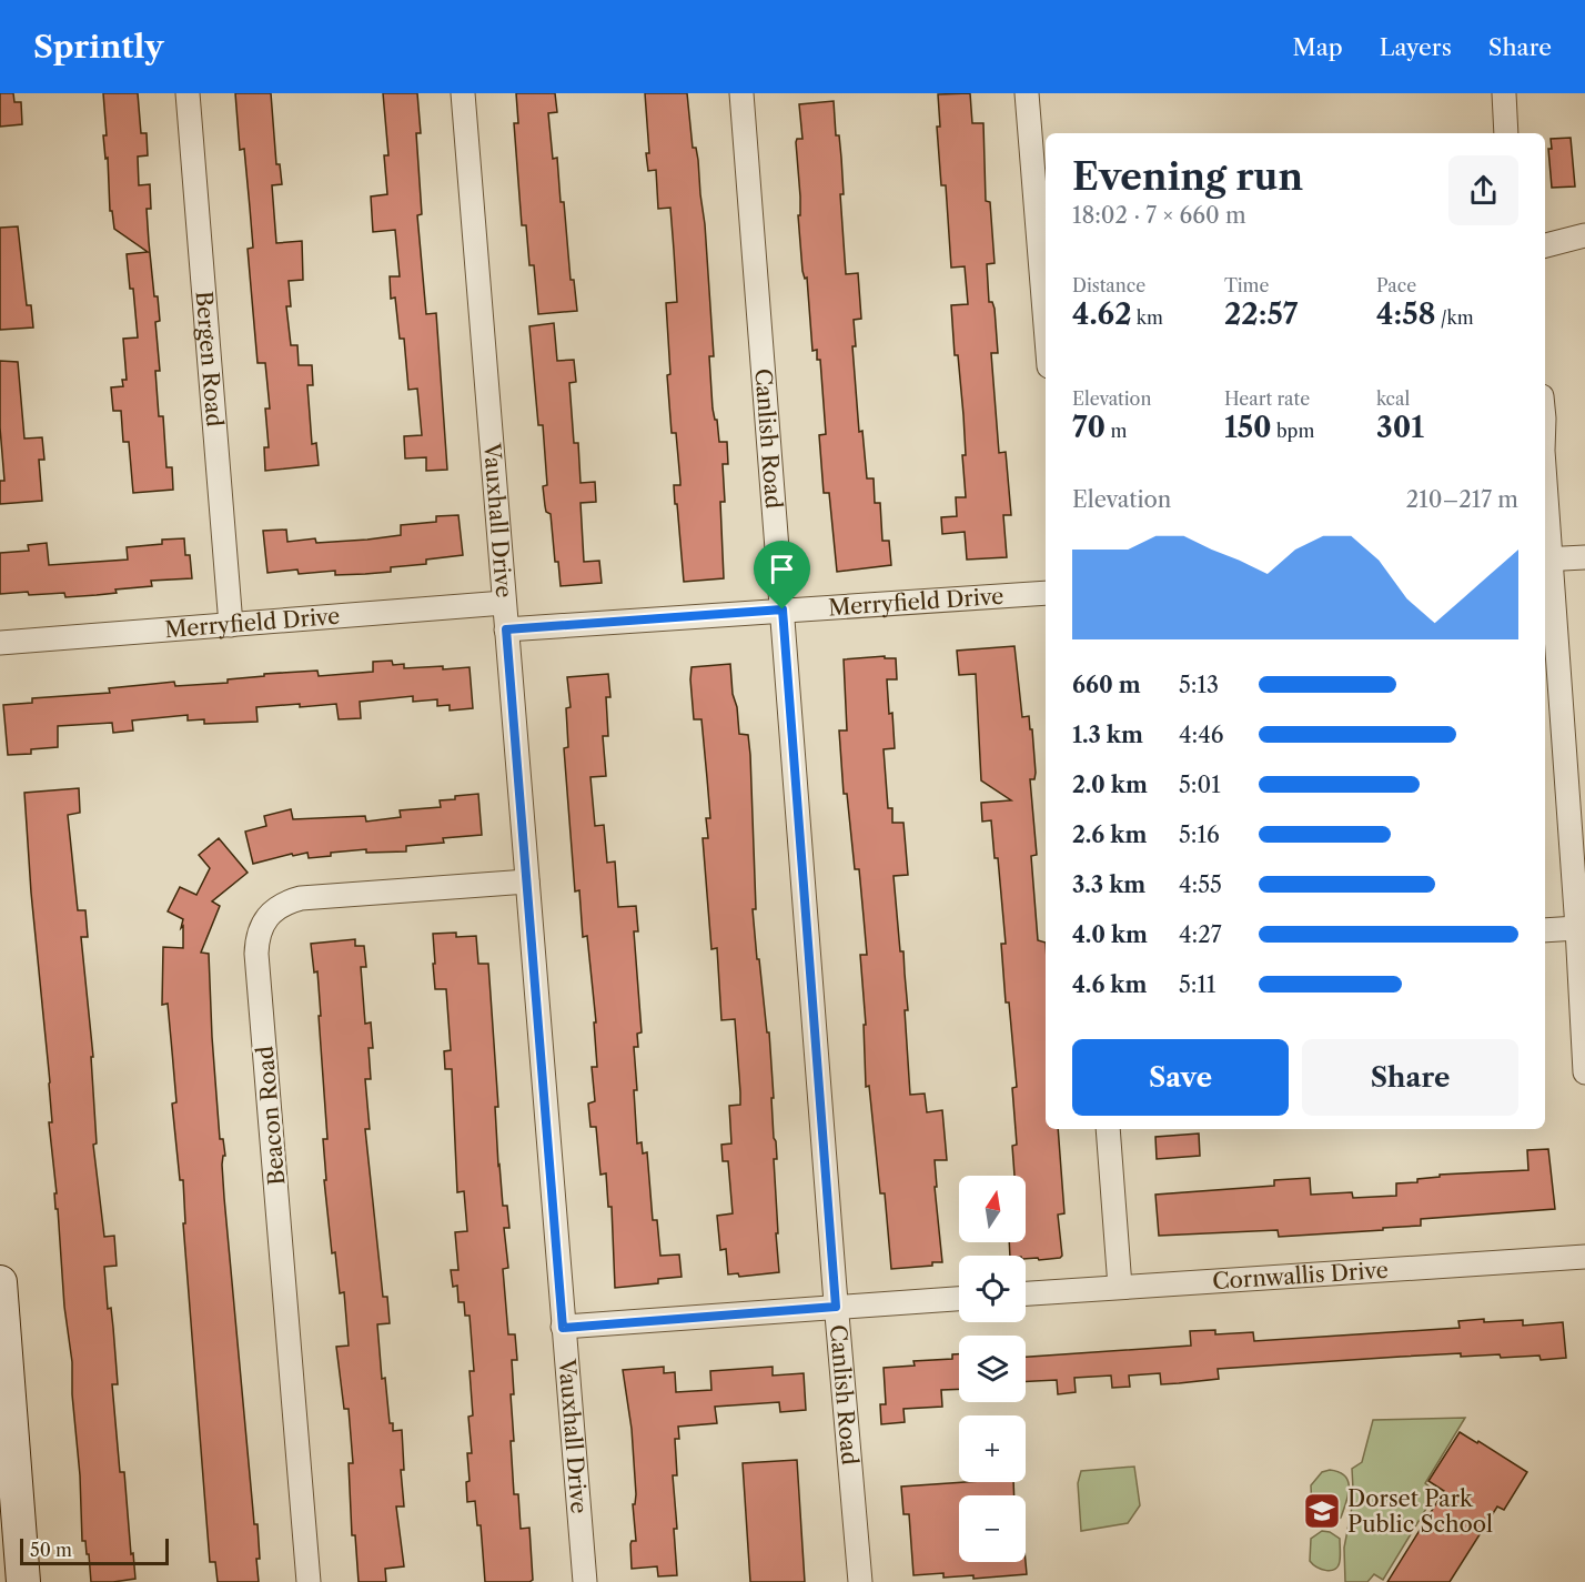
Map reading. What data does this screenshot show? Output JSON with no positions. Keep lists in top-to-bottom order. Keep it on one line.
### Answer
{"streets":{"street":["Bergen Road","Canlish Road","Vauxhall Drive","Merryfield Drive","Beacon Road","Cornwallis Drive"]},"crossings":[["Bergen Road","Merryfield Drive"],["Canlish Road","Merryfield Drive"],["Vauxhall Drive","Merryfield Drive"],["Vauxhall Drive","Beacon Road"]],"places":{"school or university":["Dorset Park Public School"]},"scale_bar":"50 m","north":"top","page":{"header":"Sprintly","nav":["Map","Layers","Share"],"heading":["Evening run","18:02 · 7 × 660 m"],"stats":[["Distance","4.62 km"],["Time","22:57"],["Pace","4:58 /km"],["Elevation","70 m"],["Heart rate","150 bpm"],["kcal","301"]],"chart":["Elevation","210–217 m"],"list":[{"name":"660 m","note":"5:13"},{"name":"1.3 km","note":"4:46"},{"name":"2.0 km","note":"5:01"},{"name":"2.6 km","note":"5:16"},{"name":"3.3 km","note":"4:55"},{"name":"4.0 km","note":"4:27"},{"name":"4.6 km","note":"5:11"}],"buttons":["Save","Share"],"map_buttons":["+","−"],"scale":"50 m"}}
